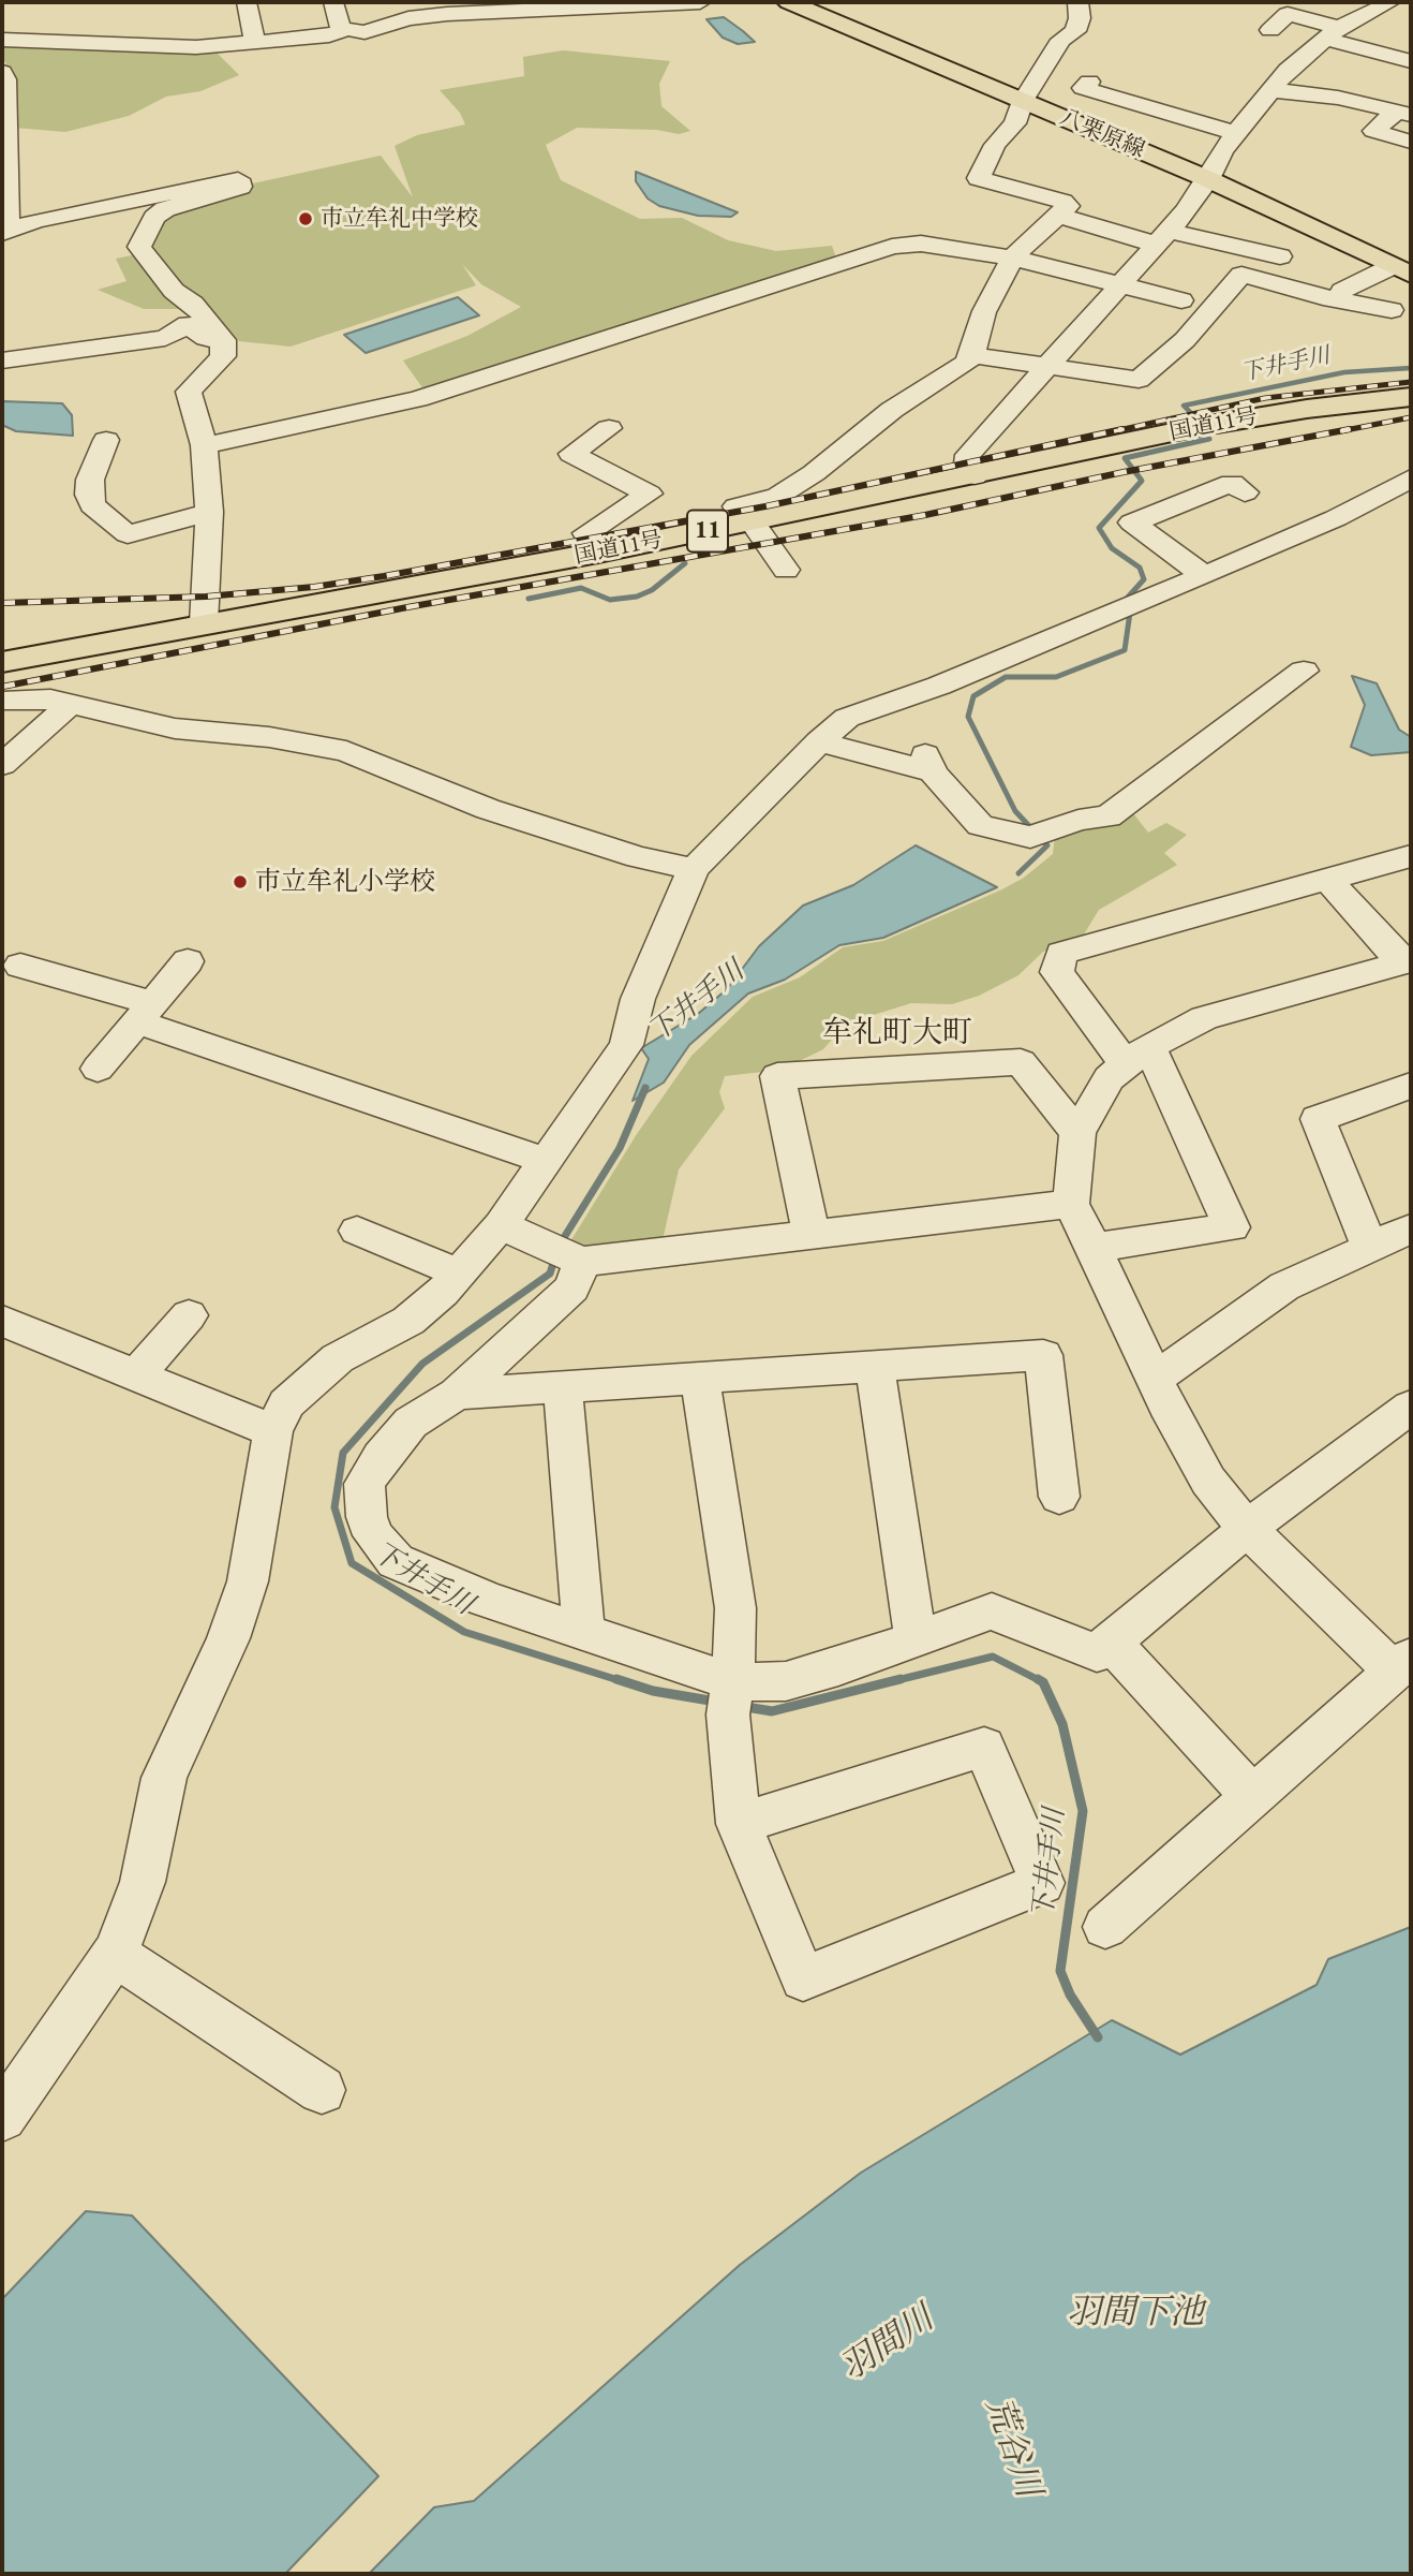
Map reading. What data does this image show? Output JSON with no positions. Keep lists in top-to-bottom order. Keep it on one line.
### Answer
{"streets":{"main road":["八栗原線","国道11号","11"]},"districts":["牟礼町大町"],"water":["下井手川","羽間下池","羽間川","荒谷川"],"places":["市立牟礼中学校","市立牟礼小学校"]}
